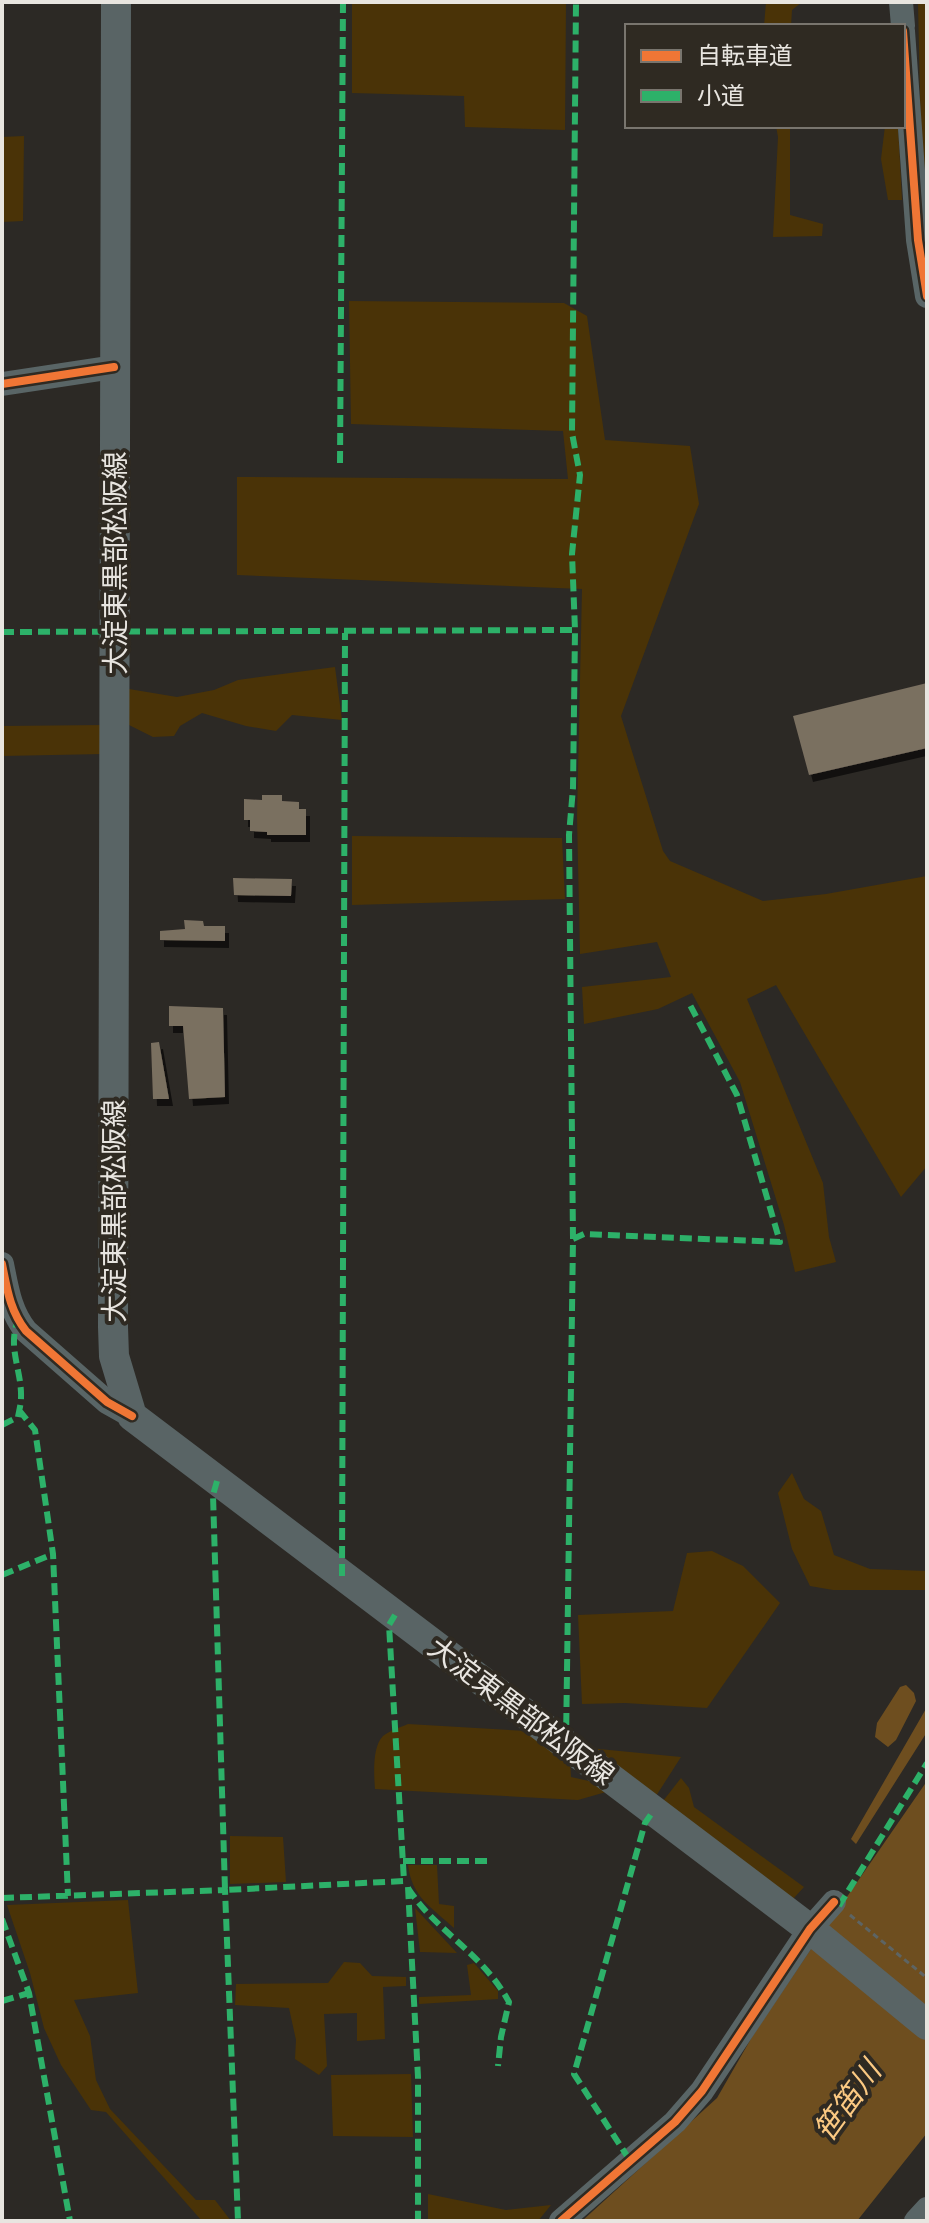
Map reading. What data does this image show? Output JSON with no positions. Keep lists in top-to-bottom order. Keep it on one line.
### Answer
{"streets":{"main road":["大淀東黒部松阪線"]},"water":["笹笛川"],"legend":["自転車道","小道"]}
